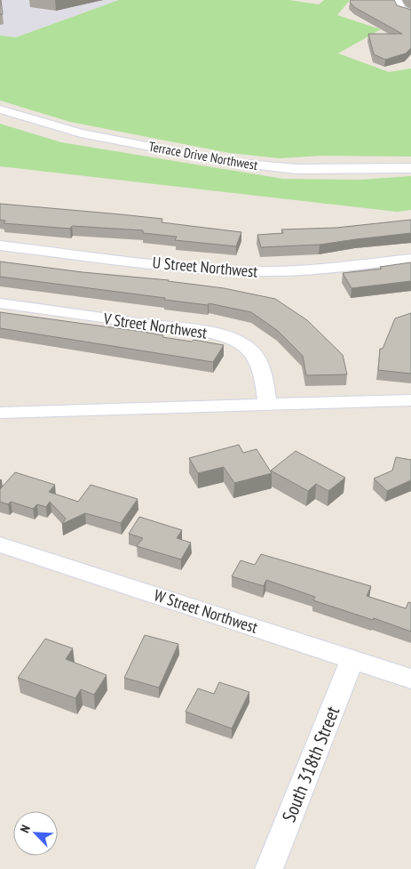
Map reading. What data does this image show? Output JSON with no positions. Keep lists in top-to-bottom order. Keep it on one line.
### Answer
{"streets":{"street":["Terrace Drive Northwest","U Street Northwest","V Street Northwest","W Street Northwest","South 318th Street"]},"crossings":[["W Street Northwest","South 318th Street"]],"north":"top left"}
